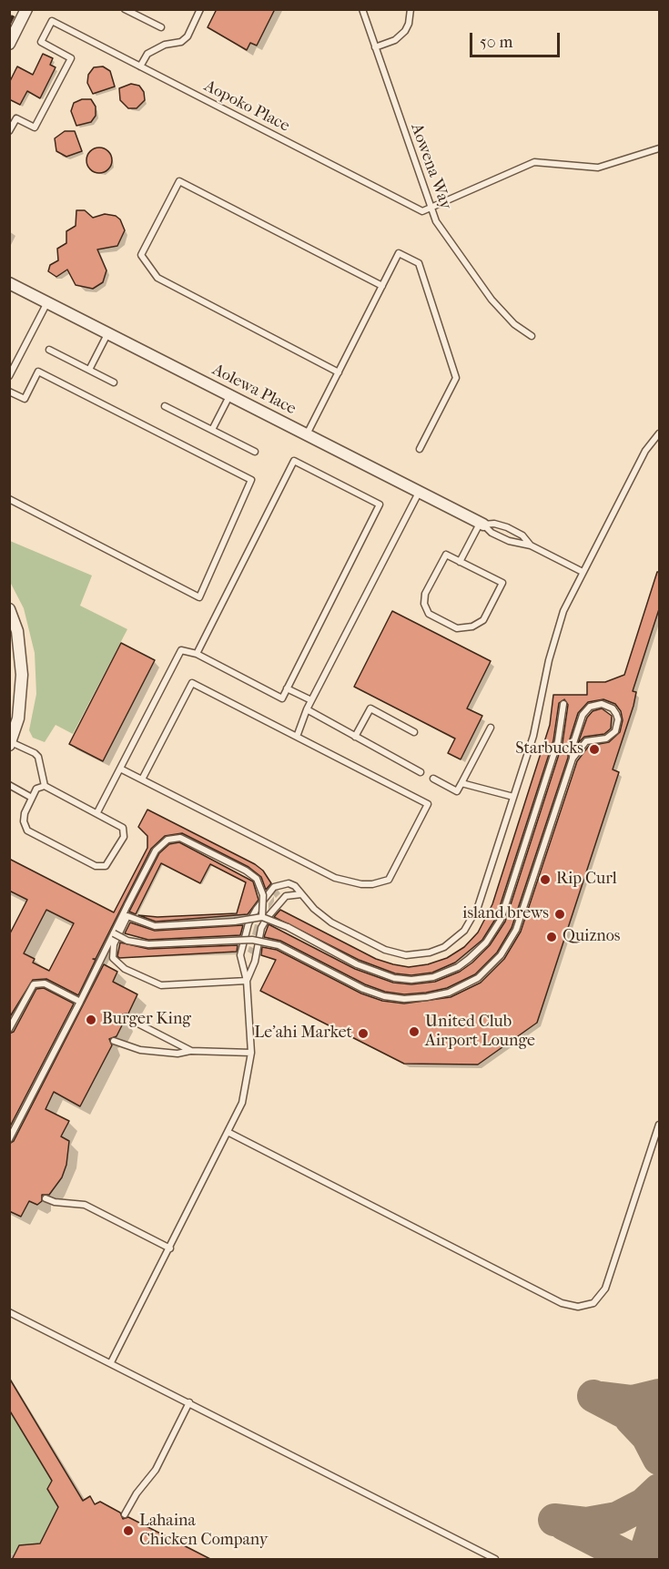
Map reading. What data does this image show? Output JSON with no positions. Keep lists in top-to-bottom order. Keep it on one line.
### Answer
{"streets":{"street":["Aolewa Place"],"lane":["Aopoko Place","Aowena Way"]},"crossings":[["Aopoko Place","Aowena Way"]],"places":["Starbucks","Rip Curl","island brews","Quiznos","Burger King","United Club Airport Lounge","Le'ahi Market","Lahaina Chicken Company"],"scale_bar":"50 m"}
